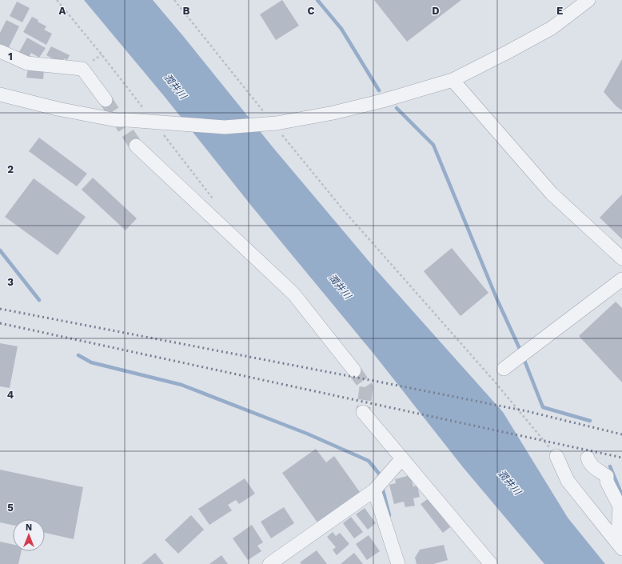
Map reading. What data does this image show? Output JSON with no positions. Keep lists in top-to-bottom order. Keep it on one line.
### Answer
{"water":["潤井川"],"north":"top","grid":{"columns":["A","B","C","D","E"],"rows":["1","2","3","4","5"]}}
